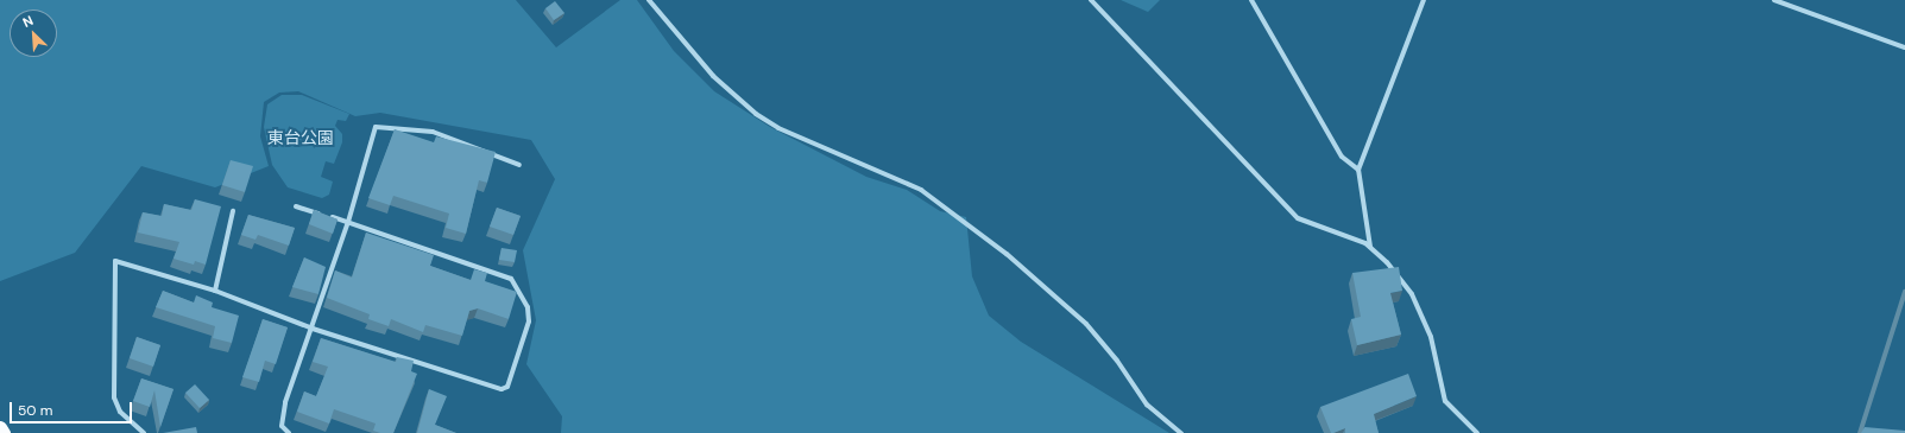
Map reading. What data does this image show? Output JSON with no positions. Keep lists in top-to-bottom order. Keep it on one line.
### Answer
{"parks":["東台公園"],"scale_bar":"50 m","north":"top left"}
